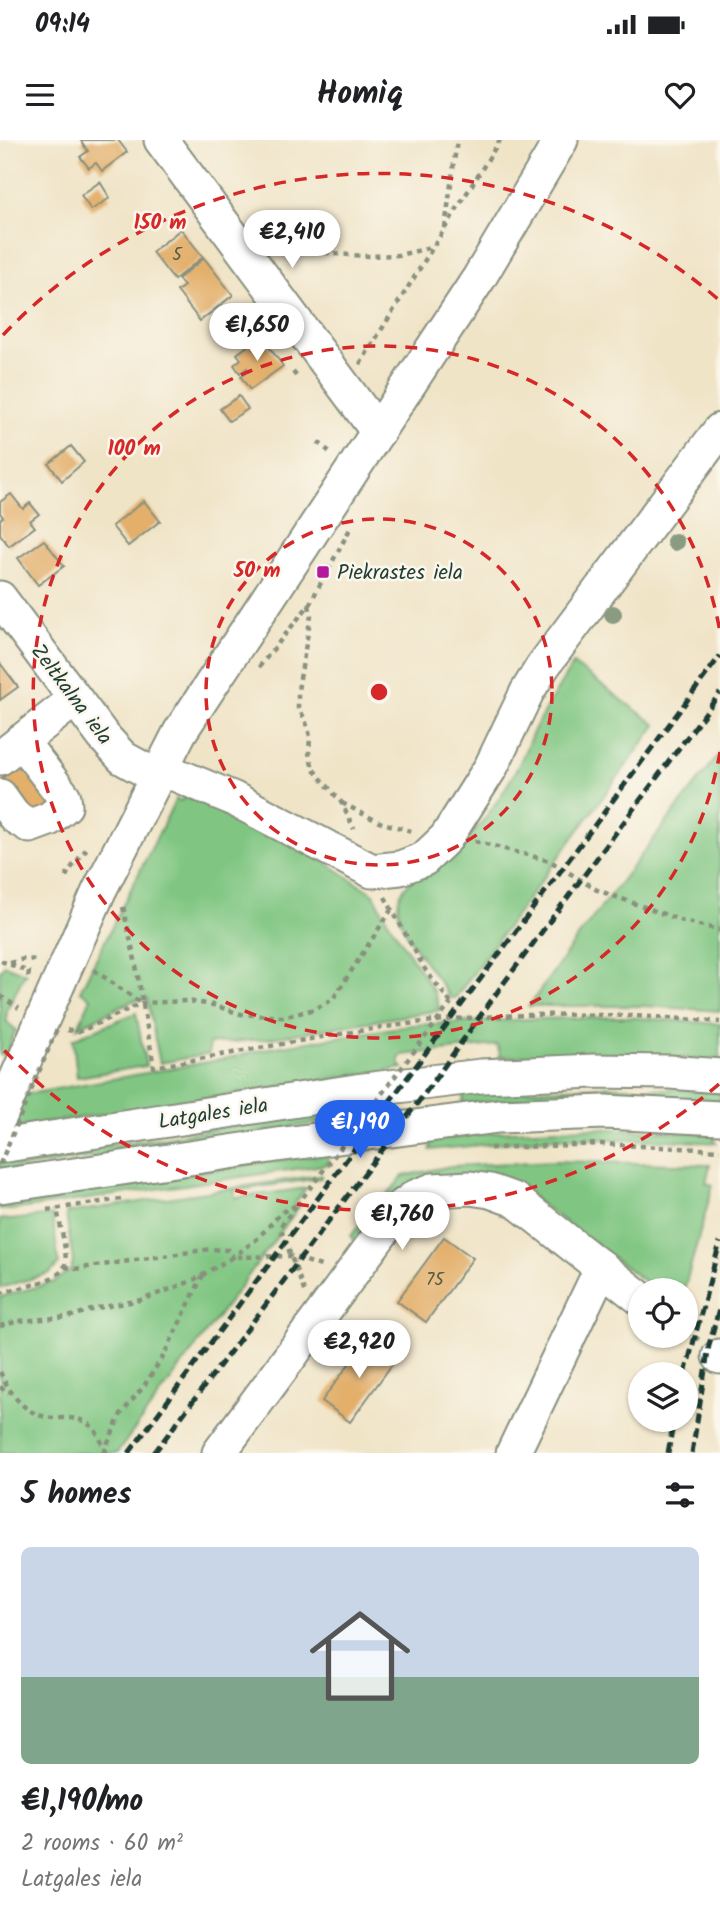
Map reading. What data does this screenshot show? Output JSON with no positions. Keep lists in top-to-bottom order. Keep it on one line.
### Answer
{"streets":{"street":["Zeltkalna iela","Latgales iela"]},"places":{"transit":["Piekrastes iela"]},"house_numbers":["5","75"],"page":{"status":"09:14","header":"Homiq","price":["€2,410","€1,650","€1,190","€1,760","€2,920"],"heading":"5 homes","list":[{"name":"€1,190/mo","note":"2 rooms · 60 m² · Latgales iela"}]},"rings":["150 m","100 m","50 m"]}
